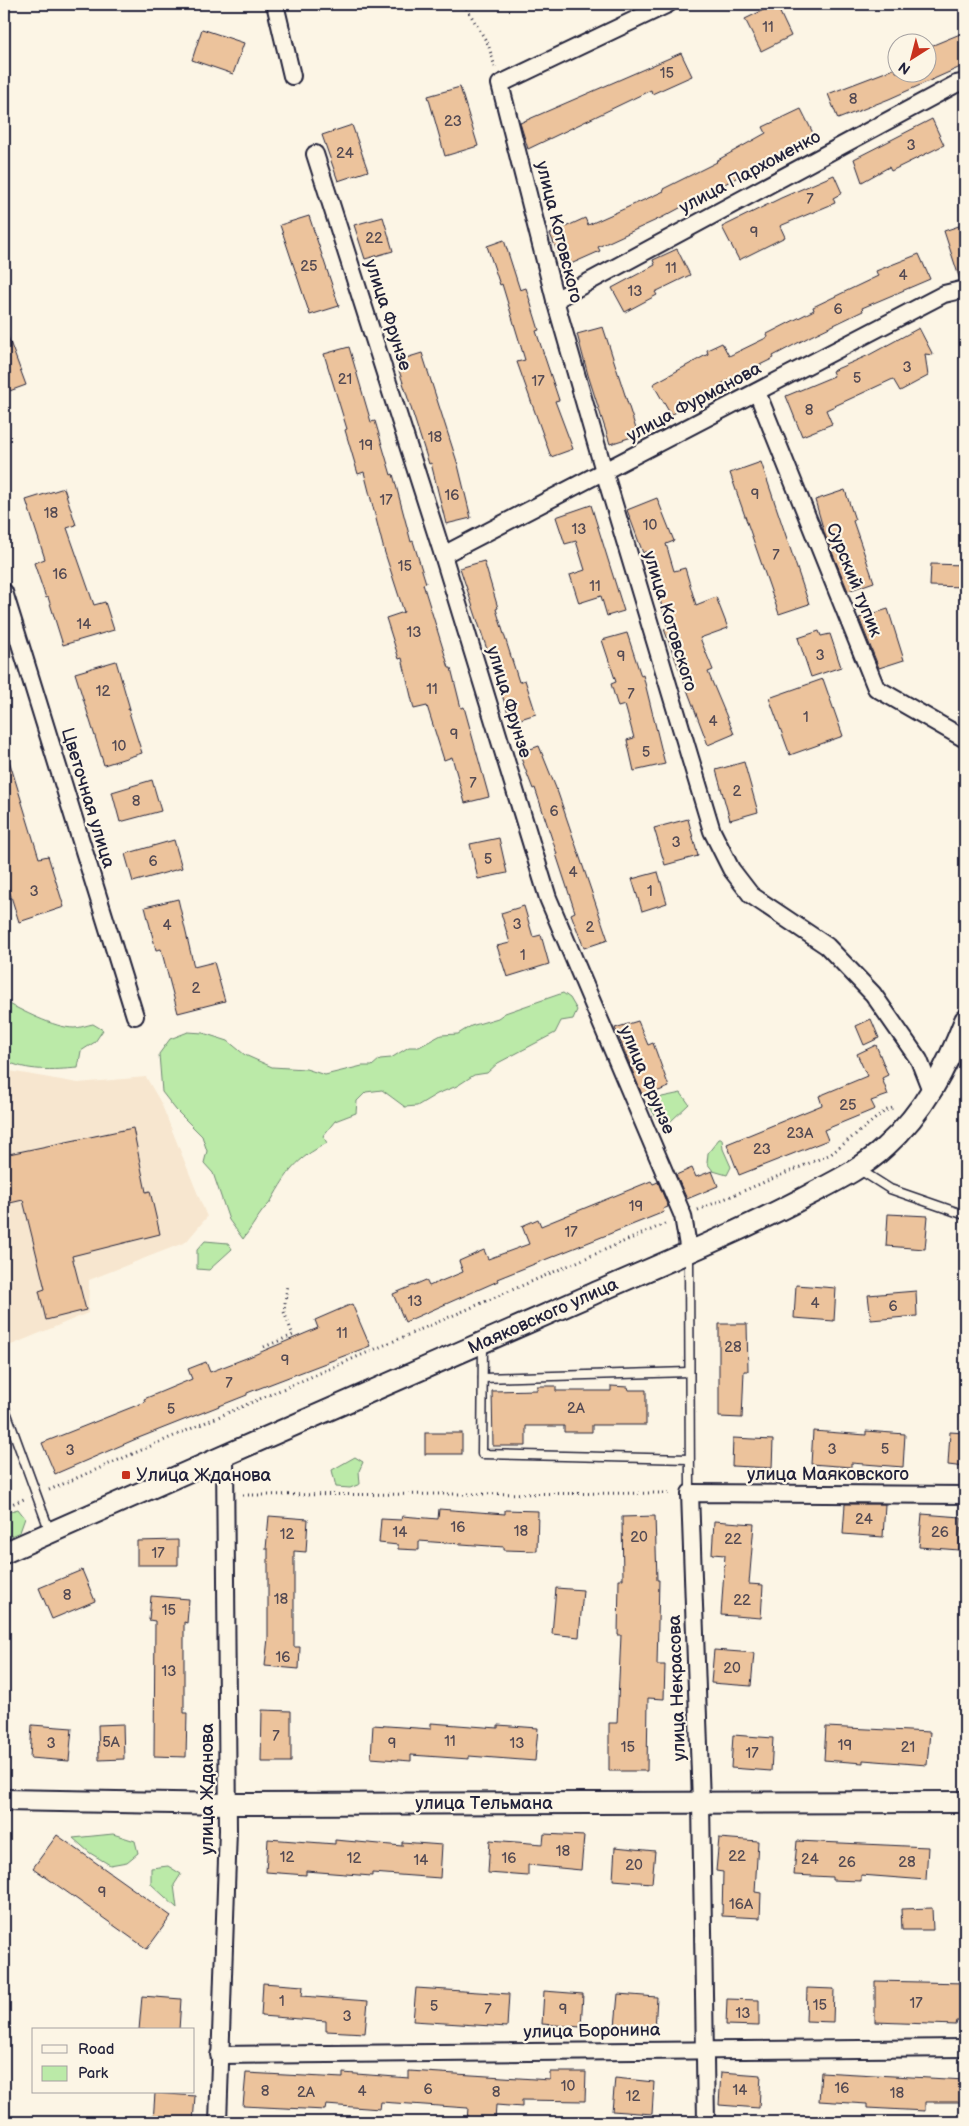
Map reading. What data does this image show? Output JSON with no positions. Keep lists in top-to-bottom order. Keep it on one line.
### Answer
{"streets":{"street":["улица Пархоменко","улица Котовского","улица Фрунзе","улица Фурманова","Сурский тупик","Цветочная улица","Маяковского улица","улица Маяковского","улица Некрасова","улица Жданова","улица Тельмана","улица Боронина"]},"crossings":[["улица Пархоменко","улица Котовского"],["улица Котовского","улица Фурманова"],["улица Котовского","Маяковского улица"],["улица Фрунзе","улица Фурманова"],["улица Фрунзе","Маяковского улица"],["улица Фрунзе","улица Некрасова"],["улица Фурманова","Сурский тупик"],["Маяковского улица","улица Некрасова"],["Маяковского улица","улица Жданова"],["улица Маяковского","улица Некрасова"],["улица Некрасова","улица Тельмана"],["улица Некрасова","улица Боронина"],["улица Жданова","улица Тельмана"],["улица Жданова","улица Боронина"]],"places":{"transit":["Улица Жданова"]},"house_numbers":["11","15","8","23","3","24","7","9","22","25","11","4","13","6","3","5","21","17","8","18","19","9","16","17","18","10","13","7","15","16","11","14","13","3","9","11","12","7","1","4","9","10","5","7","2","8","6","3","5","6","4","3","1","3","4","2","1","2","25","23А","23","19","17","13","4","6","11","28","9","7","2А","5","3","5","3","24","16","18","14","26","12","20","22","17","8","18","22","15","16","20","13","7","11","5А","3","9","13","19","15","21","17","18","22","12","12","16","24","14","26","28","20","9","16А","1","17","15","5","7","9","13","3","10","16","6","14","8","4","2А","8","18","12"],"legend":["Road","Park"],"north":"bottom left"}
